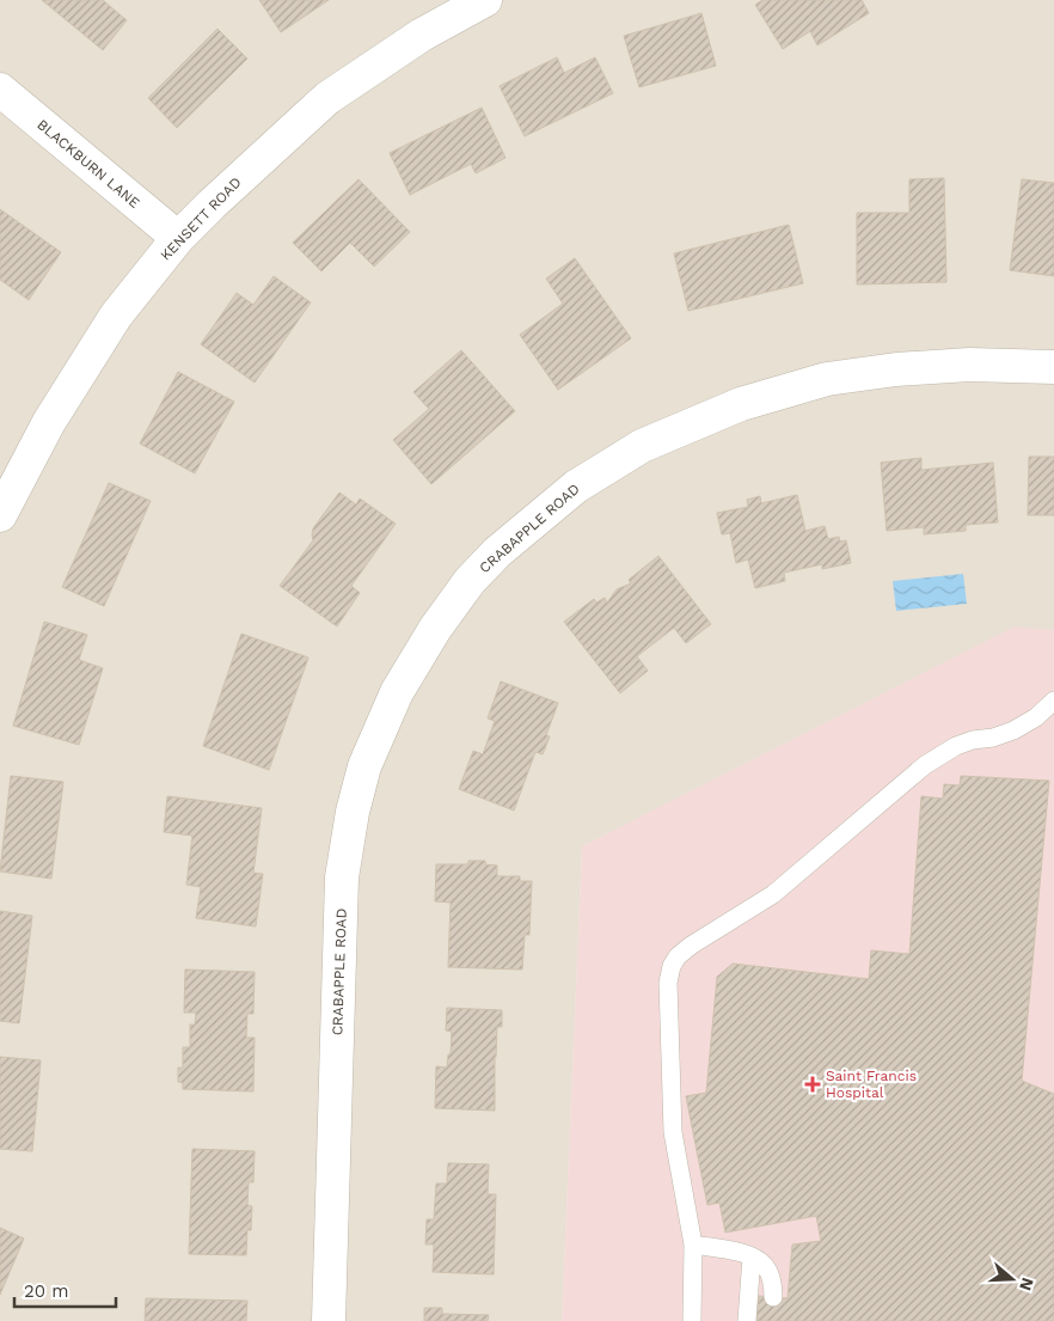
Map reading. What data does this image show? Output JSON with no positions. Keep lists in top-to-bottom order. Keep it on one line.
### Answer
{"streets":{"street":["BLACKBURN LANE","KENSETT ROAD","CRABAPPLE ROAD"]},"crossings":[["BLACKBURN LANE","KENSETT ROAD"]],"places":{"health":["Saint Francis Hospital"]},"scale_bar":"20 m","north":"right"}
